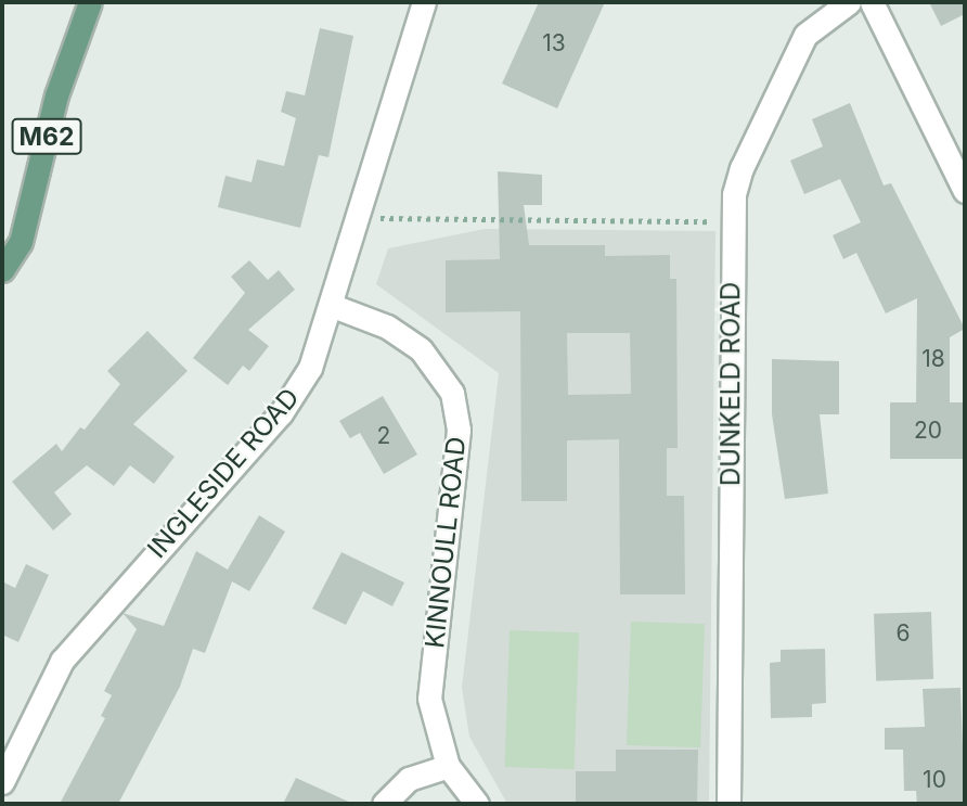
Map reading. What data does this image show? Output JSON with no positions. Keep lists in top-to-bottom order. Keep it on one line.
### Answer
{"streets":{"main road":["M62"],"street":["DUNKELD ROAD","INGLESIDE ROAD","KINNOULL ROAD"]},"crossings":[["INGLESIDE ROAD","KINNOULL ROAD"]],"house_numbers":["13","18","20","2","6","10"]}
